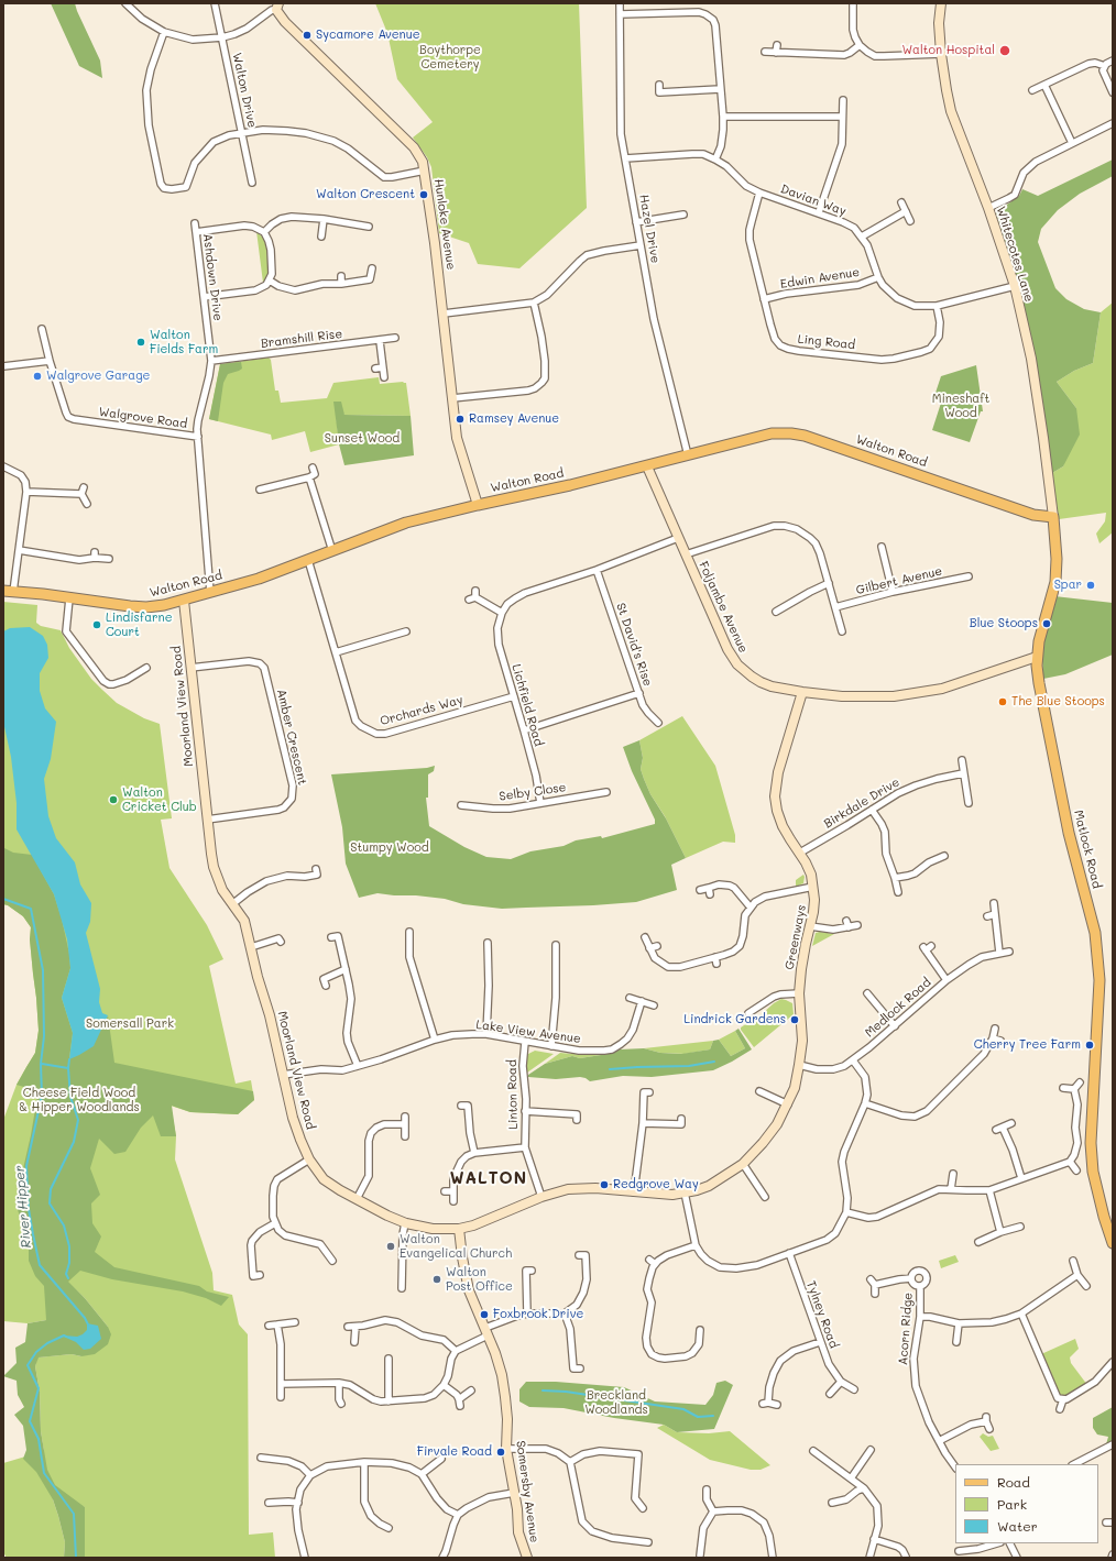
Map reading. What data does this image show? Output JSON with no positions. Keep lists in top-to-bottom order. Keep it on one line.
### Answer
{"streets":{"main road":["Walton Road","Matlock Road"],"street":["Walton Drive","Davian Way","Hunloke Avenue","Hazel Drive","Whitecotes Lane","Ashdown Drive","Edwin Avenue","Bramshill Rise","Ling Road","Walgrove Road","Gilbert Avenue","Foljambe Avenue","St David's Rise","Lichfield Road","Moorland View Road","Orchards Way","Amber Crescent","Selby Close","Birkdale Drive","Greenways","Medlock Road","Lake View Avenue","Linton Road","Tylney Road","Acorn Ridge","Somersby Avenue"]},"crossings":[["Davian Way","Hazel Drive"],["Davian Way","Whitecotes Lane"],["Davian Way","Edwin Avenue"],["Davian Way","Ling Road"],["Hunloke Avenue","Walton Road"],["Hazel Drive","Walton Road"],["Whitecotes Lane","Walton Road"],["Whitecotes Lane","Matlock Road"],["Ashdown Drive","Bramshill Rise"],["Ashdown Drive","Walgrove Road"],["Edwin Avenue","Ling Road"],["Walgrove Road","Walton Road"],["Walton Road","Foljambe Avenue"],["Walton Road","Moorland View Road"],["Walton Road","Orchards Way"],["Walton Road","Matlock Road"],["Foljambe Avenue","Matlock Road"],["Foljambe Avenue","Greenways"],["Lichfield Road","Orchards Way"],["Lichfield Road","Selby Close"],["Moorland View Road","Amber Crescent"],["Moorland View Road","Greenways"],["Moorland View Road","Lake View Avenue"],["Moorland View Road","Linton Road"],["Moorland View Road","Somersby Avenue"],["Birkdale Drive","Greenways"],["Greenways","Medlock Road"],["Lake View Avenue","Linton Road"]],"districts":["WALTON"],"water":["River Hipper"],"parks":["Boythorpe Cemetery","Mineshaft Wood","Sunset Wood","Stumpy Wood","Somersall Park","Cheese Field Wood & Hipper Woodlands","Breckland Woodlands"],"places":["Sycamore Avenue","Walton Hospital","Walton Crescent","Walton Fields Farm","Walgrove Garage","Ramsey Avenue","Spar","Blue Stoops","Lindisfarne Court","The Blue Stoops","Walton Cricket Club","Lindrick Gardens","Cherry Tree Farm","Redgrove Way","Walton Evangelical Church","Walton Post Office","Foxbrook Drive","Firvale Road"],"legend":["Road","Park","Water"]}
